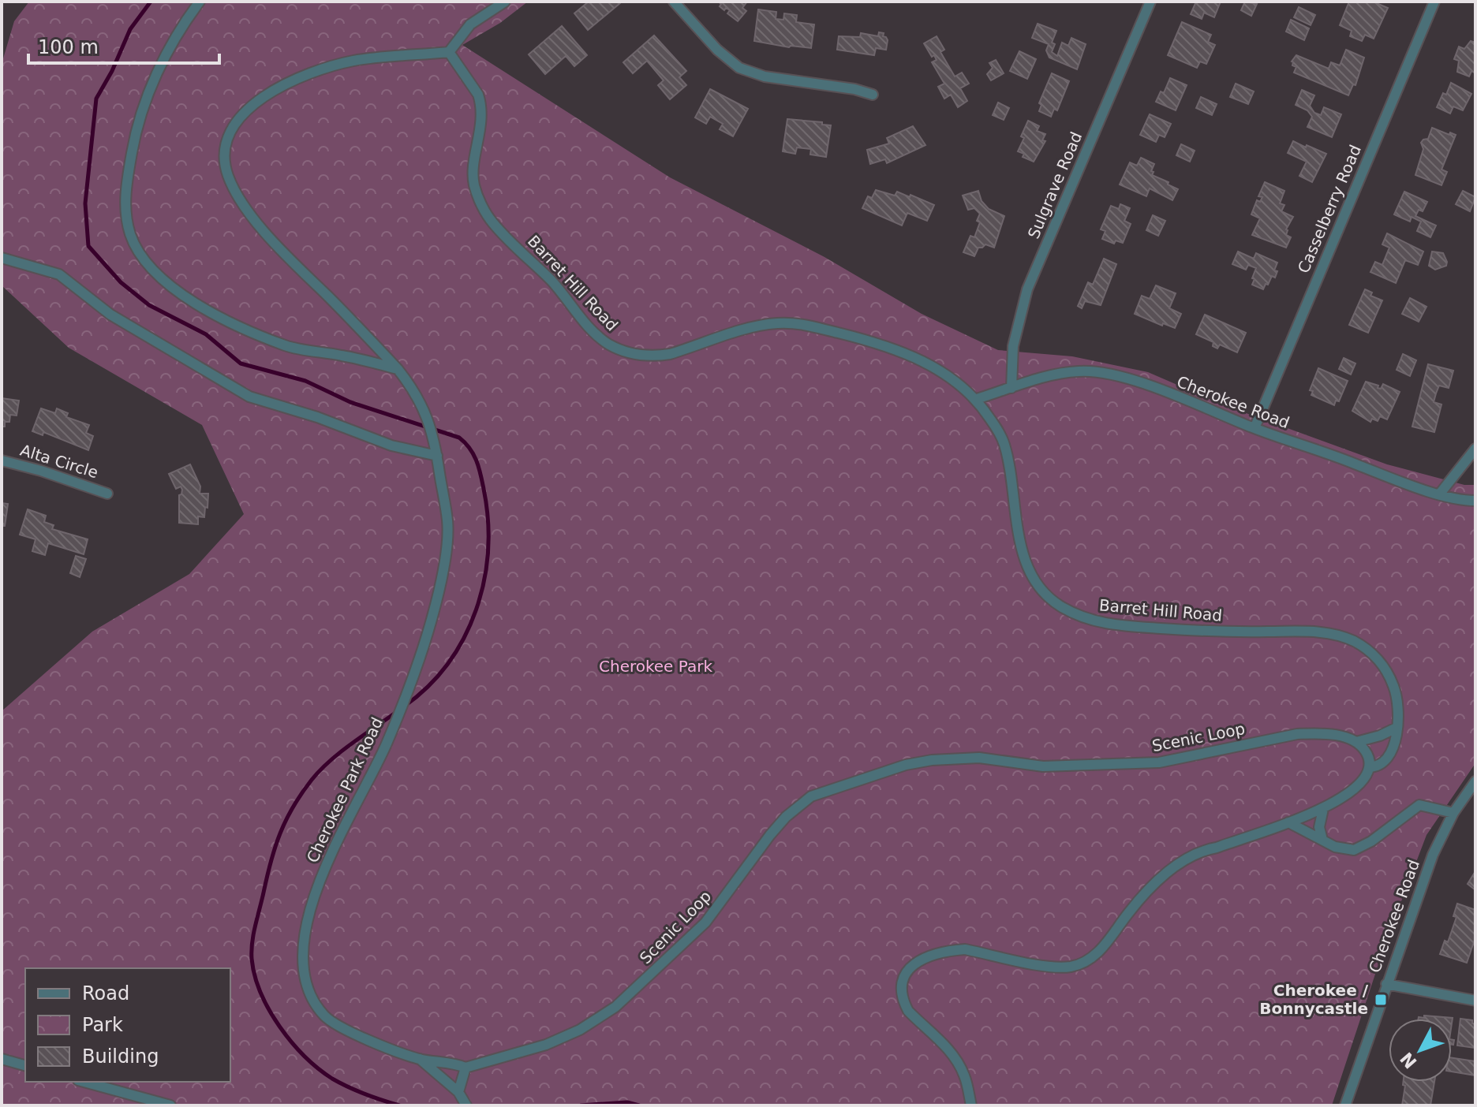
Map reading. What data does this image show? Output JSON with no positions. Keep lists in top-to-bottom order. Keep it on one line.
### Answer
{"streets":{"street":["Sulgrave Road","Casselberry Road","Barret Hill Road","Cherokee Road","Alta Circle","Scenic Loop","Cherokee Park Road"]},"crossings":[["Sulgrave Road","Cherokee Road"],["Casselberry Road","Cherokee Road"],["Barret Hill Road","Cherokee Road"],["Scenic Loop","Cherokee Park Road"]],"parks":["Cherokee Park"],"places":{"transit":["Cherokee / Bonnycastle"]},"legend":["Road","Park","Building"],"scale_bar":"100 m","north":"bottom left"}
